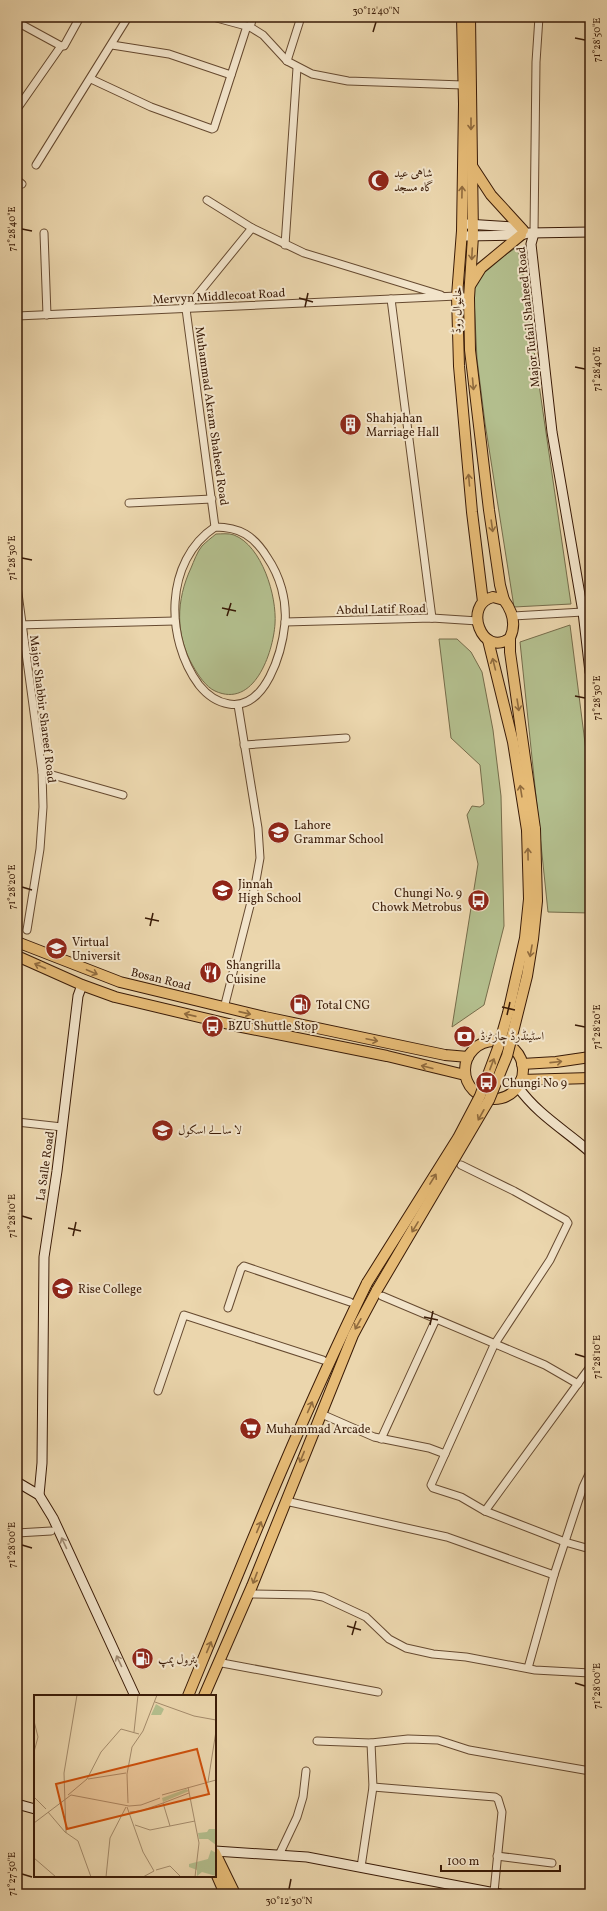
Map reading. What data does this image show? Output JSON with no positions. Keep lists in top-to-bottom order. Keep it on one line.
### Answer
{"streets":{"main road":["خانیوال روڈ","Bosan Road"],"street":["Mervyn Middlecoat Road","Major Tufail Shaheed Road","Muhammad Akram Shaheed Road","Abdul Latif Road","Major Shabbir Shareef Road","La Salle Road"]},"crossings":[["Mervyn Middlecoat Road","خانیوال روڈ"],["Mervyn Middlecoat Road","Muhammad Akram Shaheed Road"],["خانیوال روڈ","Abdul Latif Road"]],"places":{"mosque":["شاہی عید گاہ مسجد"],"building":["Shahjahan Marriage Hall"],"school or university":["Lahore Grammar School","Jinnah High School","Virtual Universit","لا سالے اسکول","Rise College"],"bus stop":["Chungi No. 9 Chowk Metrobus","BZU Shuttle Stop","Chungi No 9"],"restaurant":["Shangrilla Cuisine"],"fuel station":["Total CNG","پٹرول پمپ"],"bank":["اسٹینڈرڈ چارٹرڈ"],"supermarket":["Muhammad Arcade"]},"scale_bar":"100 m","coordinates":["30°12'40\"N","71°28'50\"E","71°28'40\"E","71°28'30\"E","71°28'20\"E","71°28'10\"E","71°28'00\"E","71°27'50\"E","30°12'30\"N"]}
